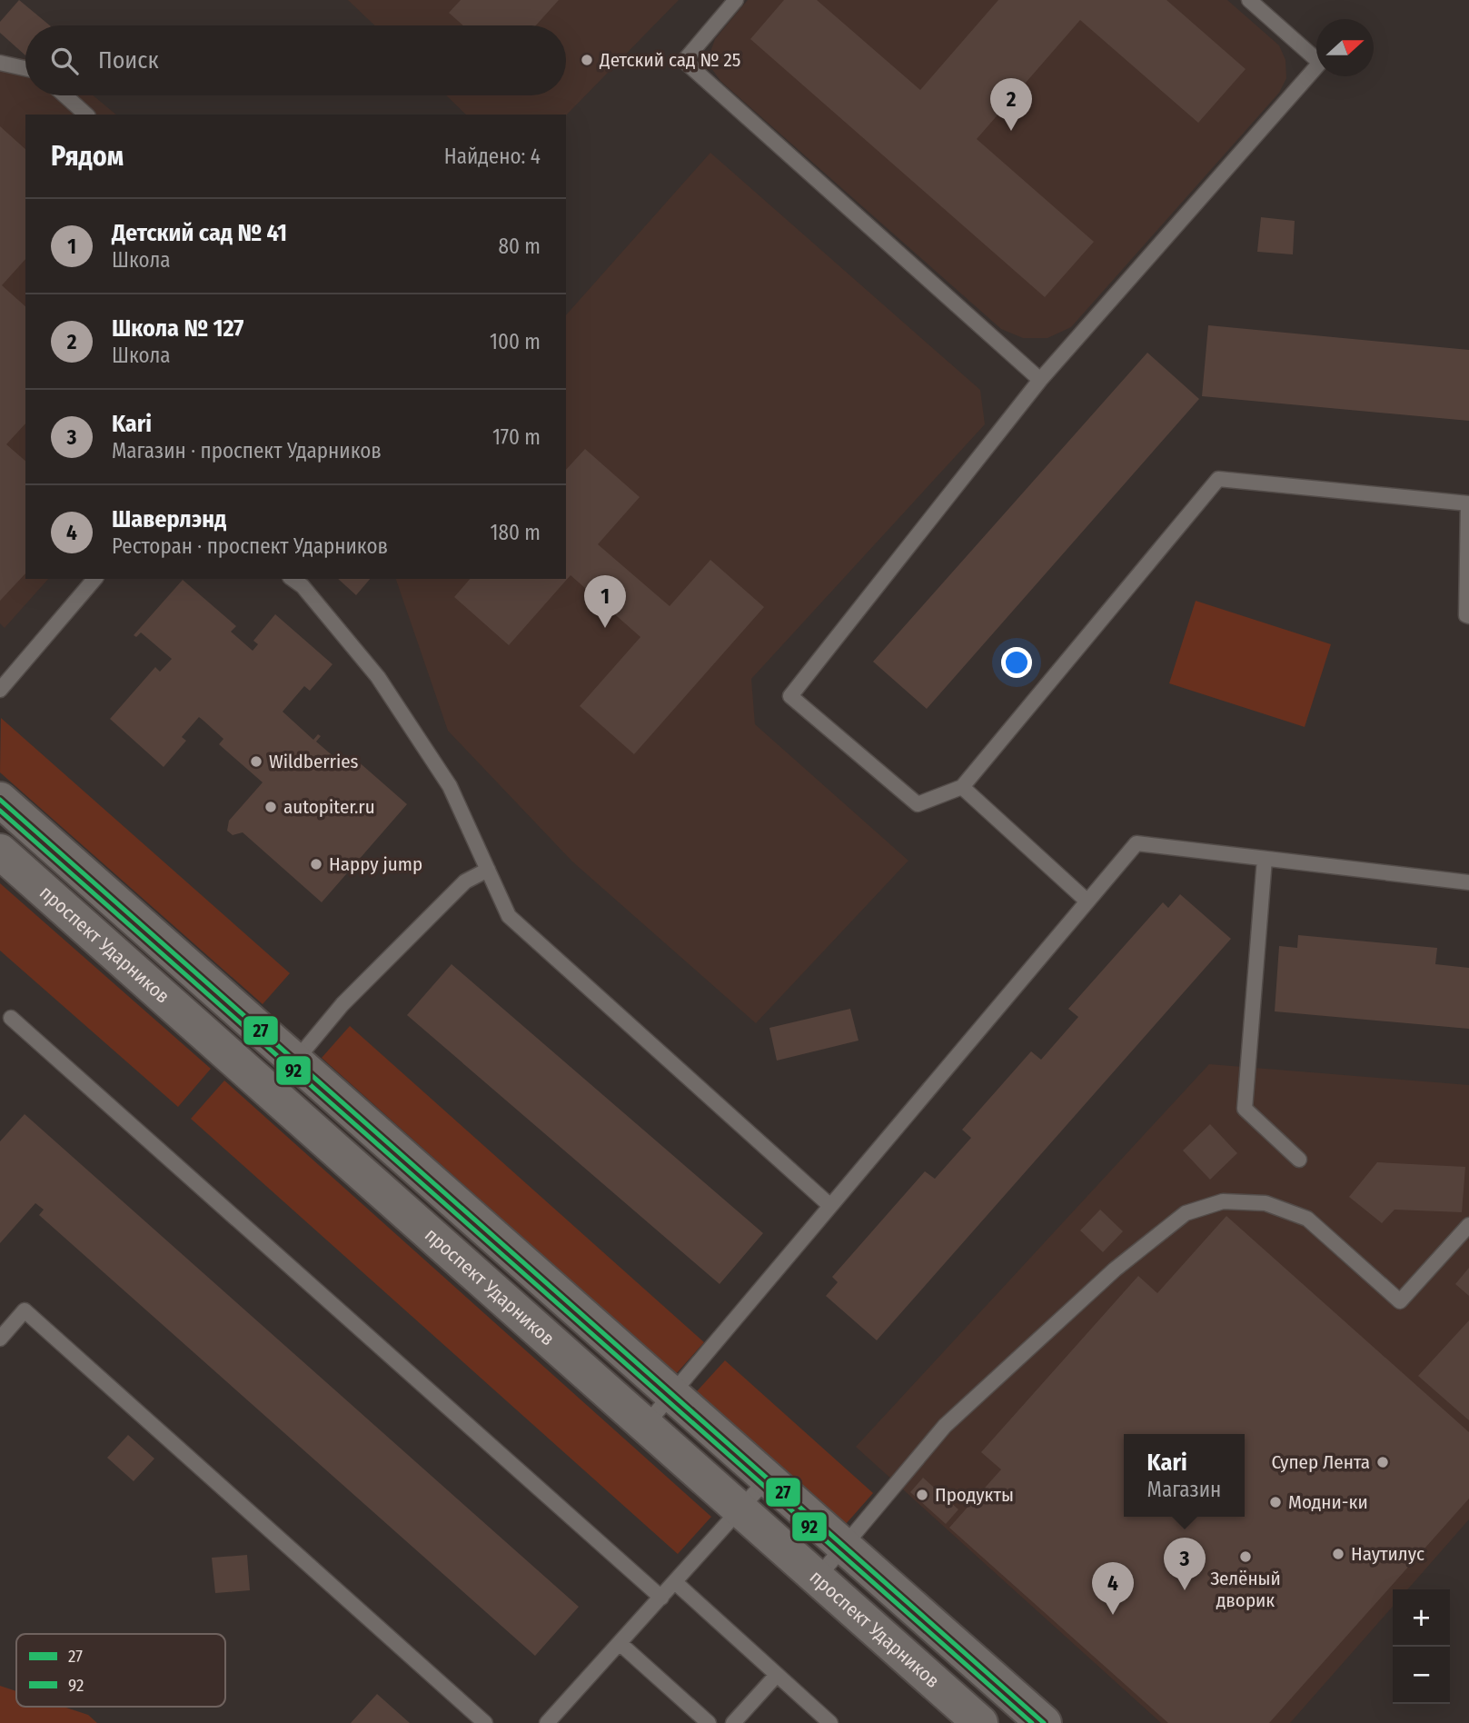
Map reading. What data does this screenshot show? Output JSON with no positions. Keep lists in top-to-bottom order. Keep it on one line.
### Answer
{"streets":{"street":["проспект Ударников"]},"places":["Детский сад № 25","Wildberries","autopiter.ru","Happy jump","Супер Лента","Продукты","Модни-ки","Наутилус","Зелёный дворик"],"lines":["transit line 27","transit line 92"],"legend":["27","92"],"north":"right","page":{"search":"Поиск","pins":["2","1","3","4"],"heading":["Рядом","Найдено: 4"],"list":[{"mark":"1","name":"Детский сад № 41","note":"Школа","value":"80 m"},{"mark":"2","name":"Школа № 127","note":"Школа","value":"100 m"},{"mark":"3","name":"Kari","note":"Магазин · проспект Ударников","value":"170 m"},{"mark":"4","name":"Шаверлэнд","note":"Ресторан · проспект Ударников","value":"180 m"}],"popup":["Kari","Магазин"],"map_buttons":["+","−"]}}
